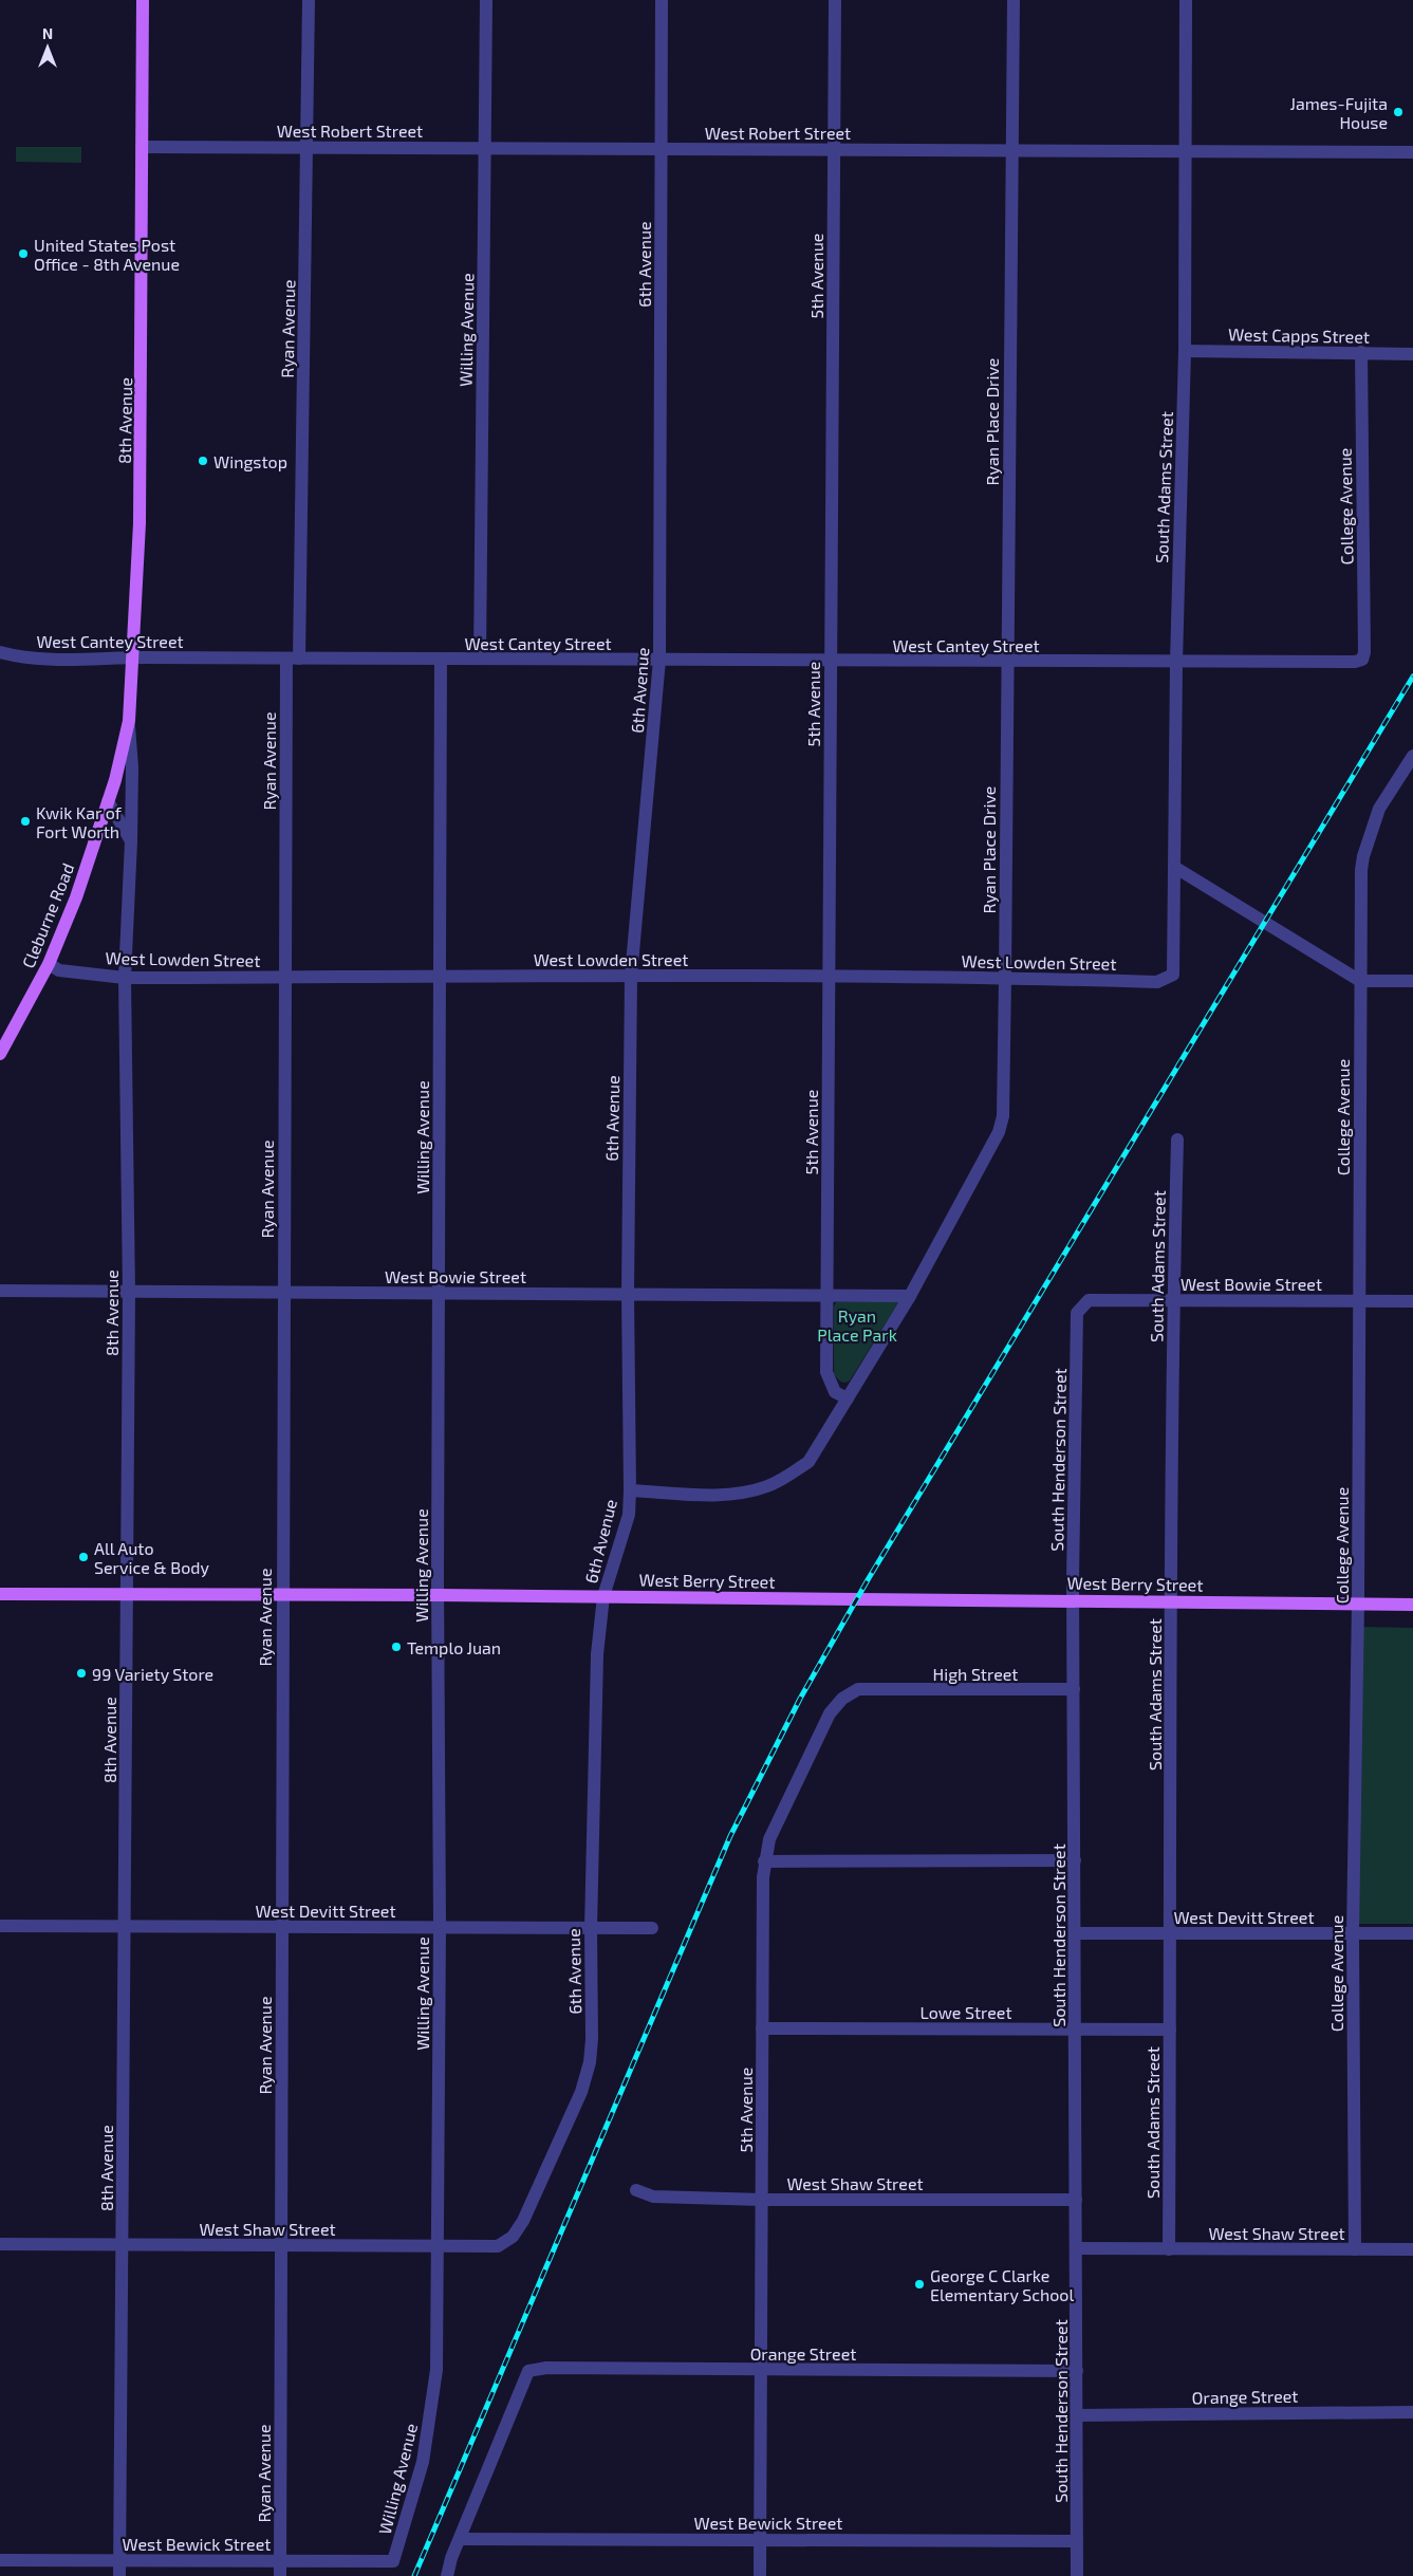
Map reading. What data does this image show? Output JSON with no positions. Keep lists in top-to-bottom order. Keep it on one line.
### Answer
{"streets":{"main road":["8th Avenue","Cleburne Road","West Berry Street"],"street":["West Robert Street","6th Avenue","5th Avenue","Ryan Avenue","Willing Avenue","West Capps Street","Ryan Place Drive","South Adams Street","College Avenue","West Cantey Street","West Lowden Street","West Bowie Street","South Henderson Street","High Street","West Devitt Street","Lowe Street","West Shaw Street","Orange Street","West Bewick Street"]},"crossings":[["West Robert Street","6th Avenue"],["West Robert Street","5th Avenue"],["West Robert Street","Ryan Avenue"],["West Robert Street","Willing Avenue"],["West Robert Street","8th Avenue"],["West Robert Street","Ryan Place Drive"],["West Robert Street","South Adams Street"],["6th Avenue","Ryan Place Drive"],["6th Avenue","West Cantey Street"],["6th Avenue","West Lowden Street"],["6th Avenue","West Bowie Street"],["6th Avenue","West Berry Street"],["6th Avenue","West Devitt Street"],["6th Avenue","West Shaw Street"],["5th Avenue","Ryan Place Drive"],["5th Avenue","West Cantey Street"],["5th Avenue","West Lowden Street"],["5th Avenue","West Bowie Street"],["5th Avenue","High Street"],["5th Avenue","Lowe Street"],["5th Avenue","West Shaw Street"],["5th Avenue","Orange Street"],["5th Avenue","West Bewick Street"],["Ryan Avenue","West Cantey Street"],["Ryan Avenue","West Lowden Street"],["Ryan Avenue","West Bowie Street"],["Ryan Avenue","West Berry Street"],["Ryan Avenue","West Devitt Street"],["Ryan Avenue","West Shaw Street"],["Ryan Avenue","West Bewick Street"],["Willing Avenue","West Cantey Street"],["Willing Avenue","West Lowden Street"],["Willing Avenue","West Bowie Street"],["Willing Avenue","West Berry Street"],["Willing Avenue","West Devitt Street"],["Willing Avenue","West Shaw Street"],["Willing Avenue","West Bewick Street"],["West Capps Street","South Adams Street"],["West Capps Street","College Avenue"],["8th Avenue","West Cantey Street"],["8th Avenue","Cleburne Road"],["8th Avenue","West Lowden Street"],["8th Avenue","West Bowie Street"],["8th Avenue","West Berry Street"],["8th Avenue","West Devitt Street"],["8th Avenue","West Shaw Street"],["8th Avenue","West Bewick Street"],["Ryan Place Drive","West Cantey Street"],["Ryan Place Drive","West Lowden Street"],["Ryan Place Drive","West Bowie Street"],["South Adams Street","West Cantey Street"],["South Adams Street","West Lowden Street"],["South Adams Street","West Bowie Street"],["South Adams Street","West Berry Street"],["South Adams Street","West Devitt Street"],["South Adams Street","Lowe Street"],["South Adams Street","West Shaw Street"],["College Avenue","West Cantey Street"],["College Avenue","West Bowie Street"],["College Avenue","West Berry Street"],["College Avenue","West Devitt Street"],["College Avenue","West Shaw Street"],["Cleburne Road","West Lowden Street"],["West Bowie Street","South Henderson Street"],["South Henderson Street","West Berry Street"],["South Henderson Street","High Street"],["South Henderson Street","West Devitt Street"],["South Henderson Street","Lowe Street"],["South Henderson Street","West Shaw Street"],["South Henderson Street","Orange Street"],["South Henderson Street","West Bewick Street"],["Orange Street","West Bewick Street"]],"parks":["Ryan Place Park"],"places":["James-Fujita House","United States Post Office - 8th Avenue","Wingstop","Kwik Kar of Fort Worth","All Auto Service & Body","Templo Juan","99 Variety Store","George C Clarke Elementary School"],"north":"top"}
